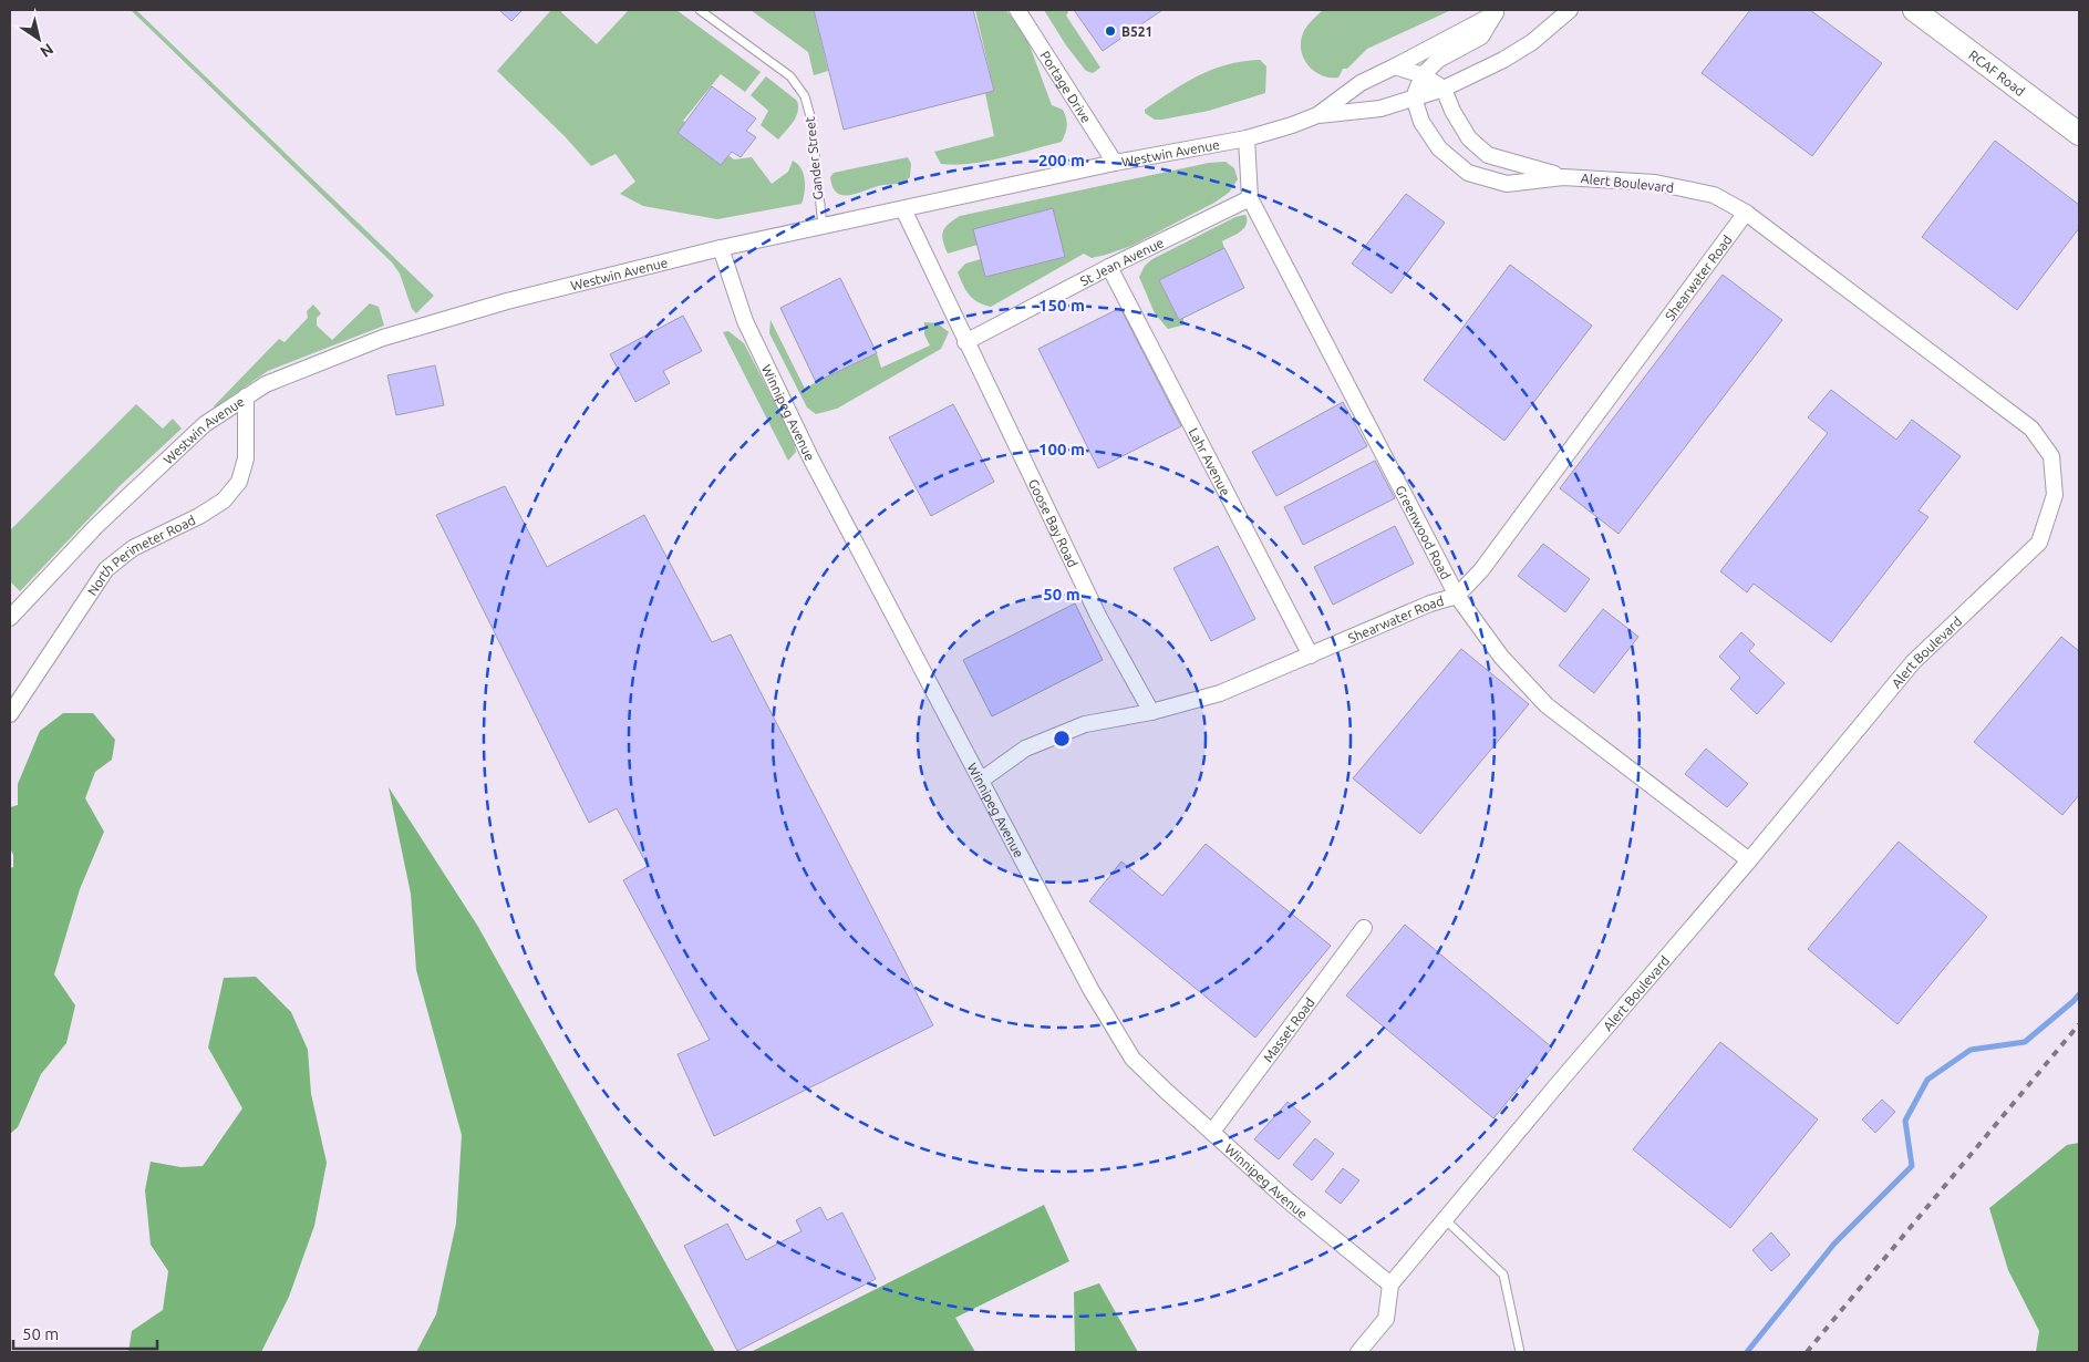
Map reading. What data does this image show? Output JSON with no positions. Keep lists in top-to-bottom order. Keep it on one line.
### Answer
{"streets":{"main road":["RCAF Road"],"street":["Portage Drive","Westwin Avenue","Alert Boulevard","St Jean Avenue","Shearwater Road","Winnipeg Avenue","Lahr Avenue","Goose Bay Road","Greenwood Road","North Perimeter Road","Masset Road"],"lane":["Gander Street"]},"crossings":[["Portage Drive","Westwin Avenue"],["Westwin Avenue","Gander Street"],["Westwin Avenue","Alert Boulevard"],["Westwin Avenue","Winnipeg Avenue"],["Westwin Avenue","Goose Bay Road"],["Westwin Avenue","Greenwood Road"],["Westwin Avenue","North Perimeter Road"],["Alert Boulevard","Shearwater Road"],["Alert Boulevard","Winnipeg Avenue"],["Alert Boulevard","Greenwood Road"],["St Jean Avenue","Lahr Avenue"],["St Jean Avenue","Goose Bay Road"],["St Jean Avenue","Greenwood Road"],["Shearwater Road","Winnipeg Avenue"],["Shearwater Road","Lahr Avenue"],["Shearwater Road","Goose Bay Road"],["Shearwater Road","Greenwood Road"],["Winnipeg Avenue","Masset Road"]],"places":["B521"],"scale_bar":"50 m","north":"bottom right","rings":["200 m","150 m","100 m","50 m"]}
